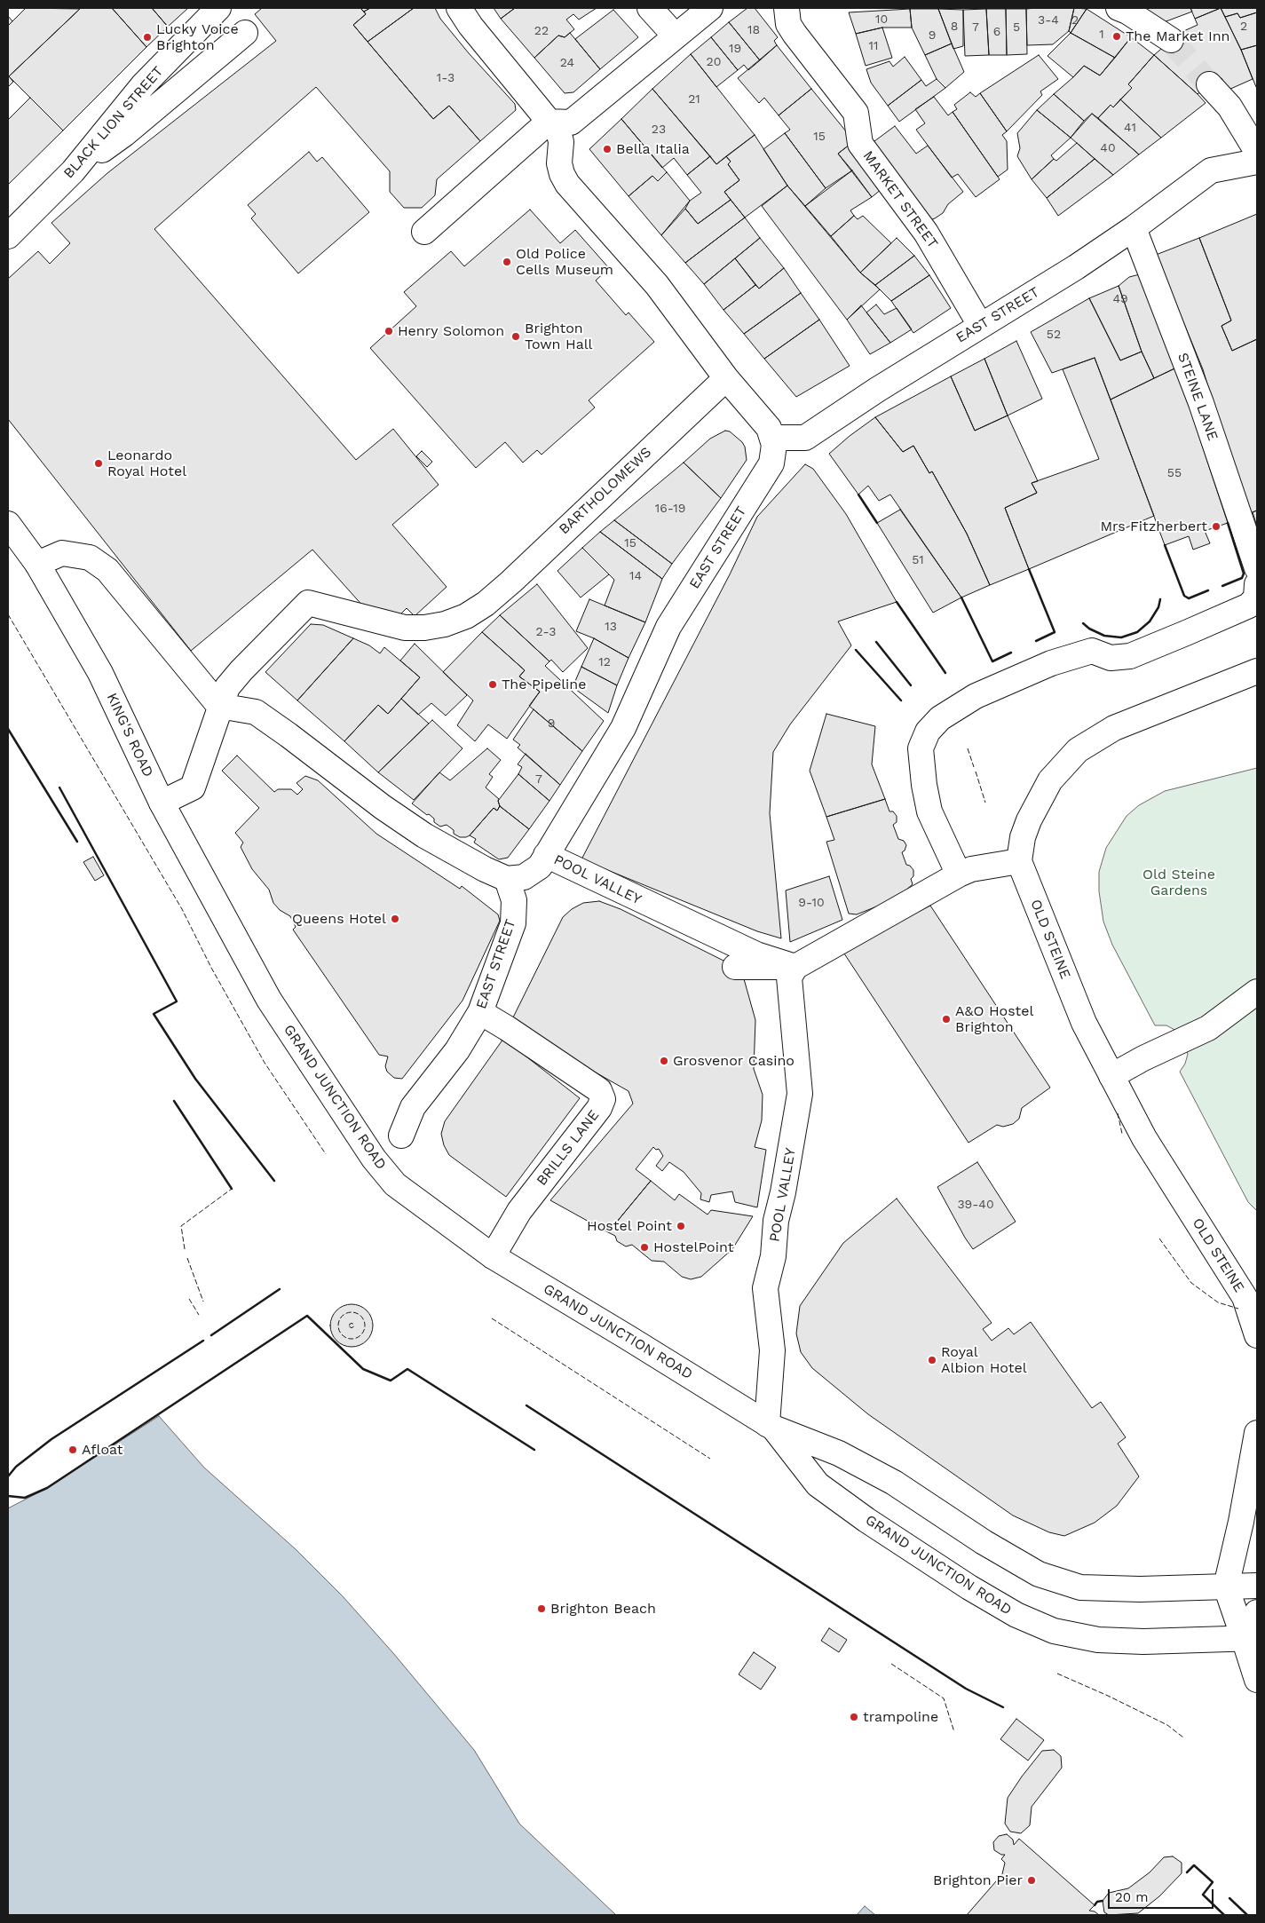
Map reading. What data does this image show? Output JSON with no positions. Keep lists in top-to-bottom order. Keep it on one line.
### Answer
{"streets":{"main road":["BLACK LION STREET","MARKET STREET","EAST STREET","STEINE LANE","BARTHOLOMEWS","KING'S ROAD","POOL VALLEY","OLD STEINE","GRAND JUNCTION ROAD","BRILLS LANE"]},"crossings":[["MARKET STREET","EAST STREET"],["EAST STREET","STEINE LANE"],["EAST STREET","POOL VALLEY"],["EAST STREET","BRILLS LANE"],["KING'S ROAD","GRAND JUNCTION ROAD"],["POOL VALLEY","GRAND JUNCTION ROAD"],["GRAND JUNCTION ROAD","BRILLS LANE"]],"parks":["Old Steine Gardens"],"places":["The Market Inn","Lucky Voice Brighton","Bella Italia","Old Police Cells Museum","Henry Solomon","Brighton Town Hall","Leonardo Royal Hotel","Mrs Fitzherbert","The Pipeline","Queens Hotel","A&O Hostel Brighton","Grosvenor Casino","Hostel Point","HostelPoint","Royal Albion Hotel","Afloat","Brighton Beach","trampoline","Brighton Pier"],"house_numbers":["10","3-4","2","8","2","7","5","18","22","6","1","9","11","19","20","24","1-3","21","41","23","15","40","49","52","55","16-19","15","51","14","13","2-3","12","9","7","9-10","39-40"],"scale_bar":"20 m"}
